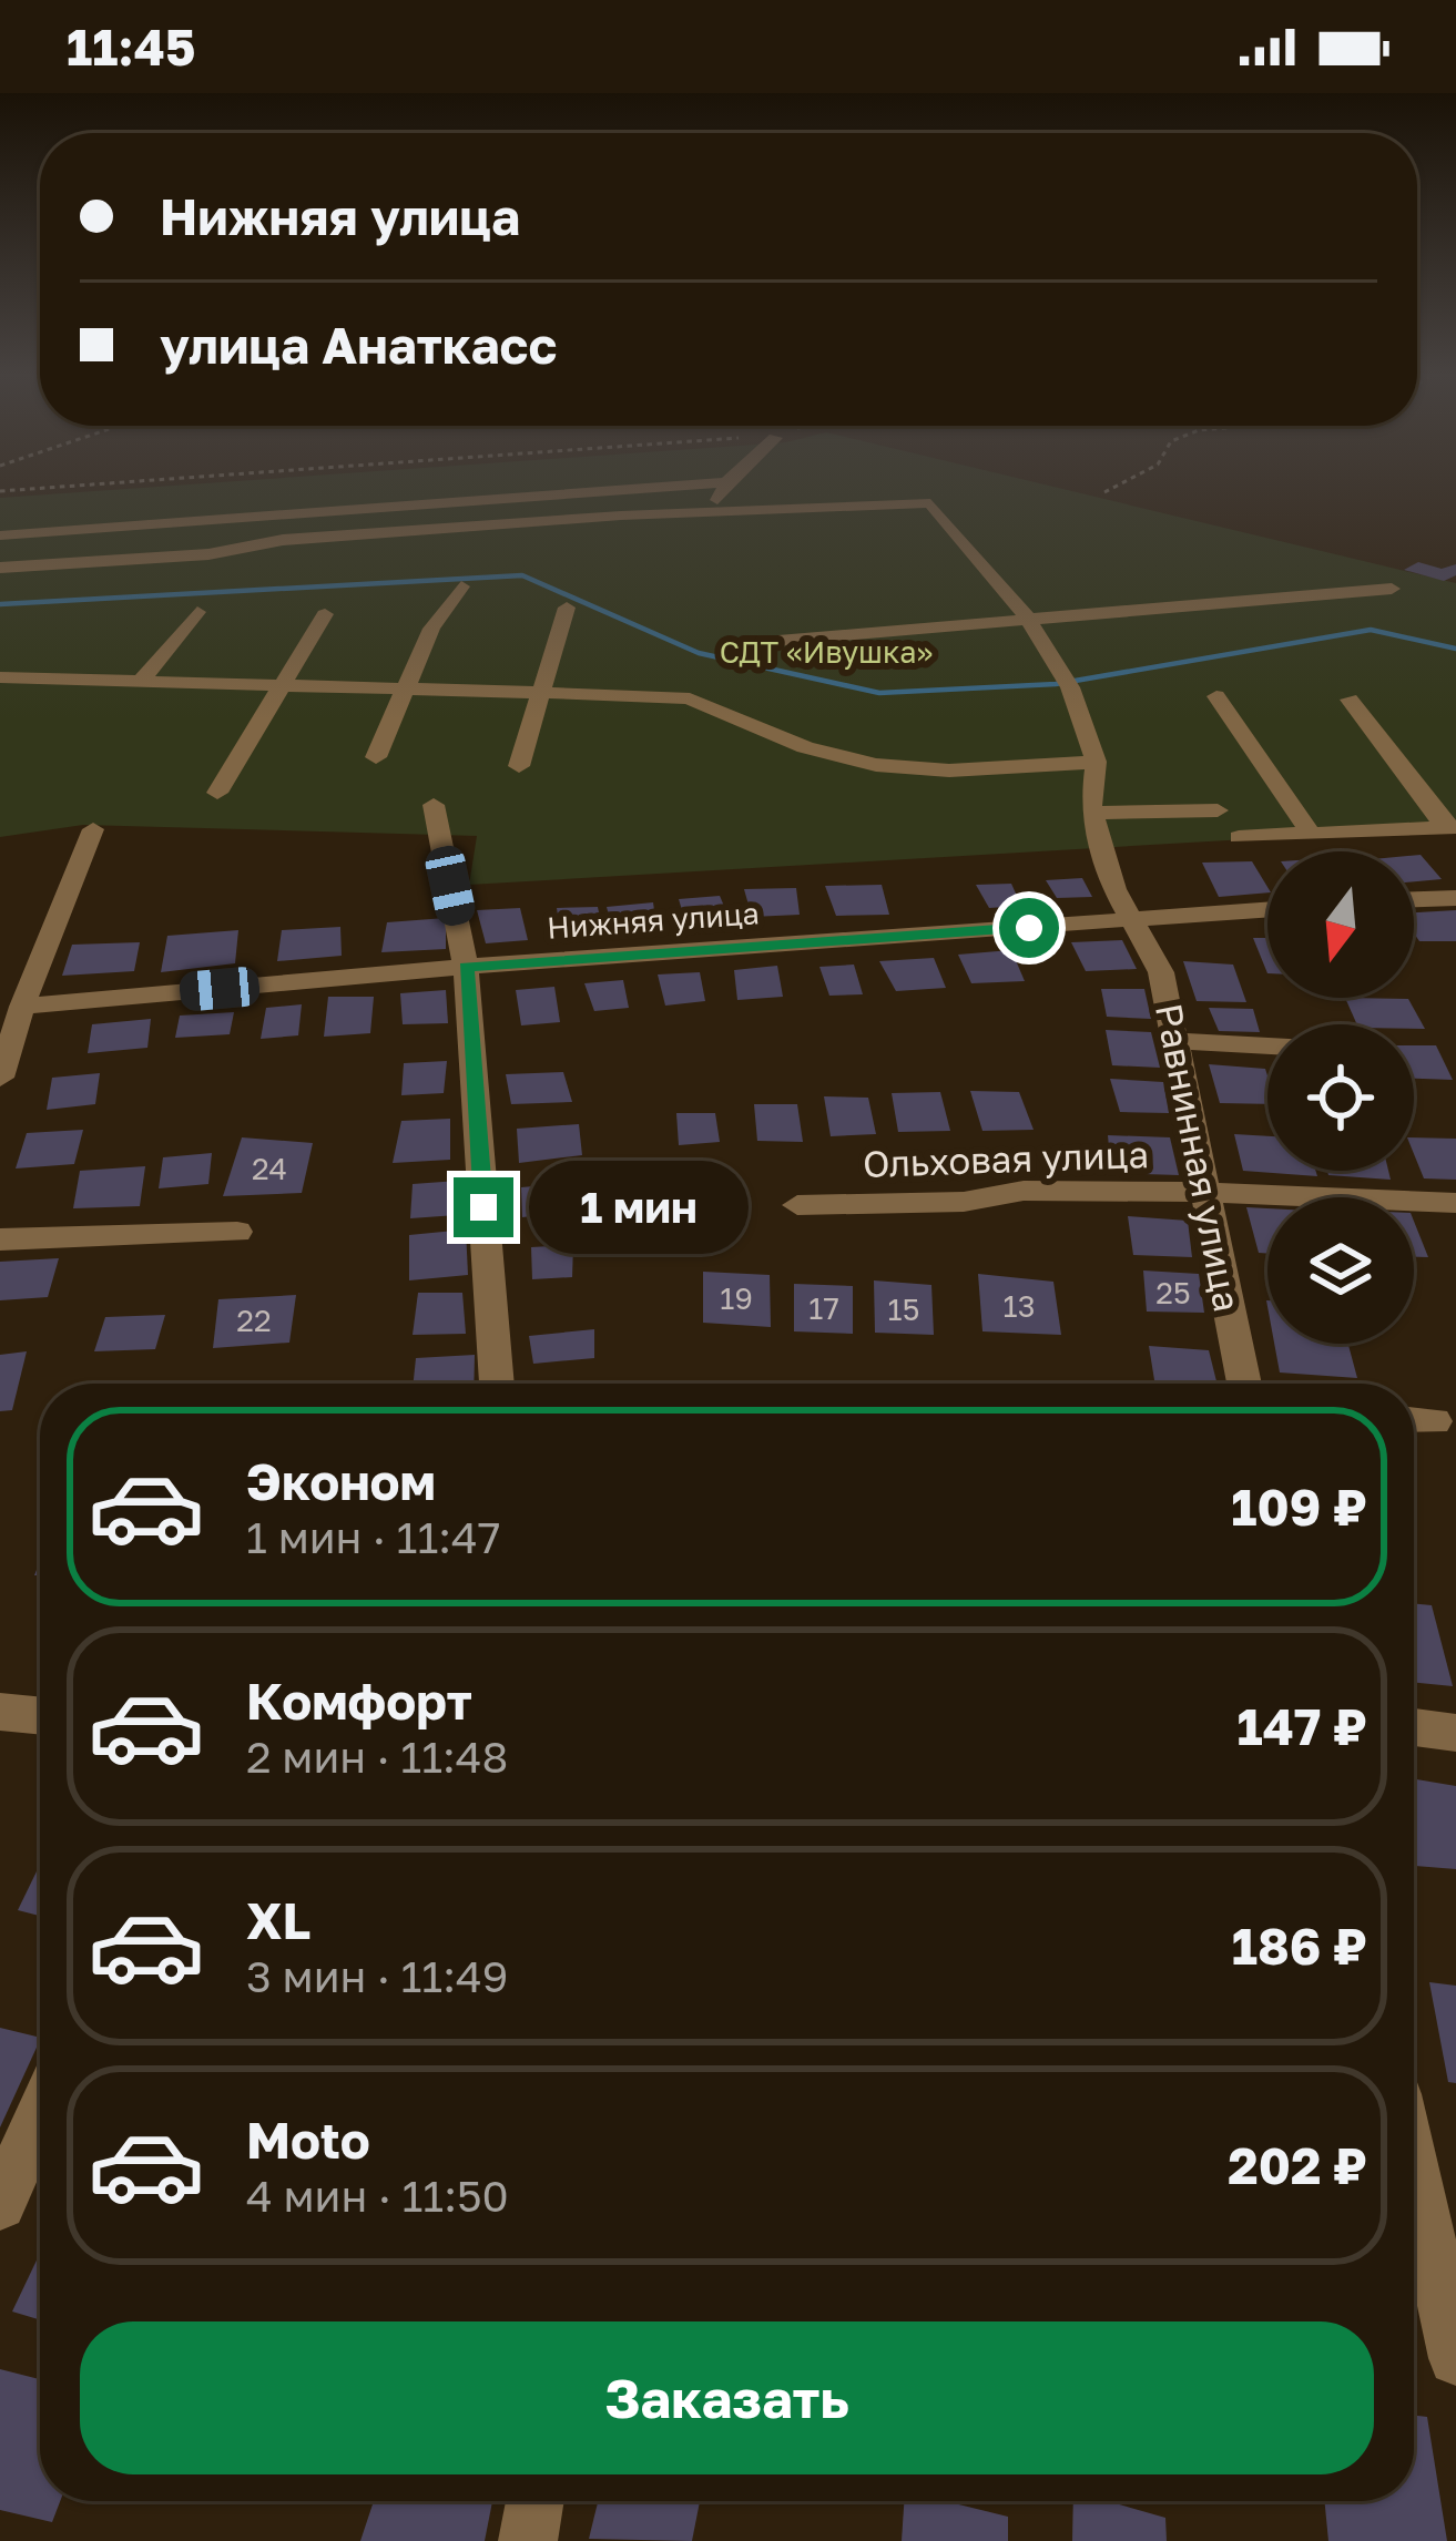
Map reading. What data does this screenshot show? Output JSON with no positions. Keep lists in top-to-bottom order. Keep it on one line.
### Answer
{"streets":{"street":["Нижняя улица","Равнинная улица","Ольховая улица"]},"crossings":[["Нижняя улица","Равнинная улица"],["Равнинная улица","Ольховая улица"]],"parks":["СДТ «Ивушка»"],"house_numbers":["24","25","19","13","17","15","22"],"north":"bottom","page":{"status":"11:45","banner":["Нижняя улица","улица Анаткасс"],"bubble":"1 мин","list":[{"name":"Эконом","note":"1 мин · 11:47","value":"109 ₽"},{"name":"Комфорт","note":"2 мин · 11:48","value":"147 ₽"},{"name":"XL","note":"3 мин · 11:49","value":"186 ₽"},{"name":"Moto","note":"4 мин · 11:50","value":"202 ₽"}],"buttons":"Заказать"}}
